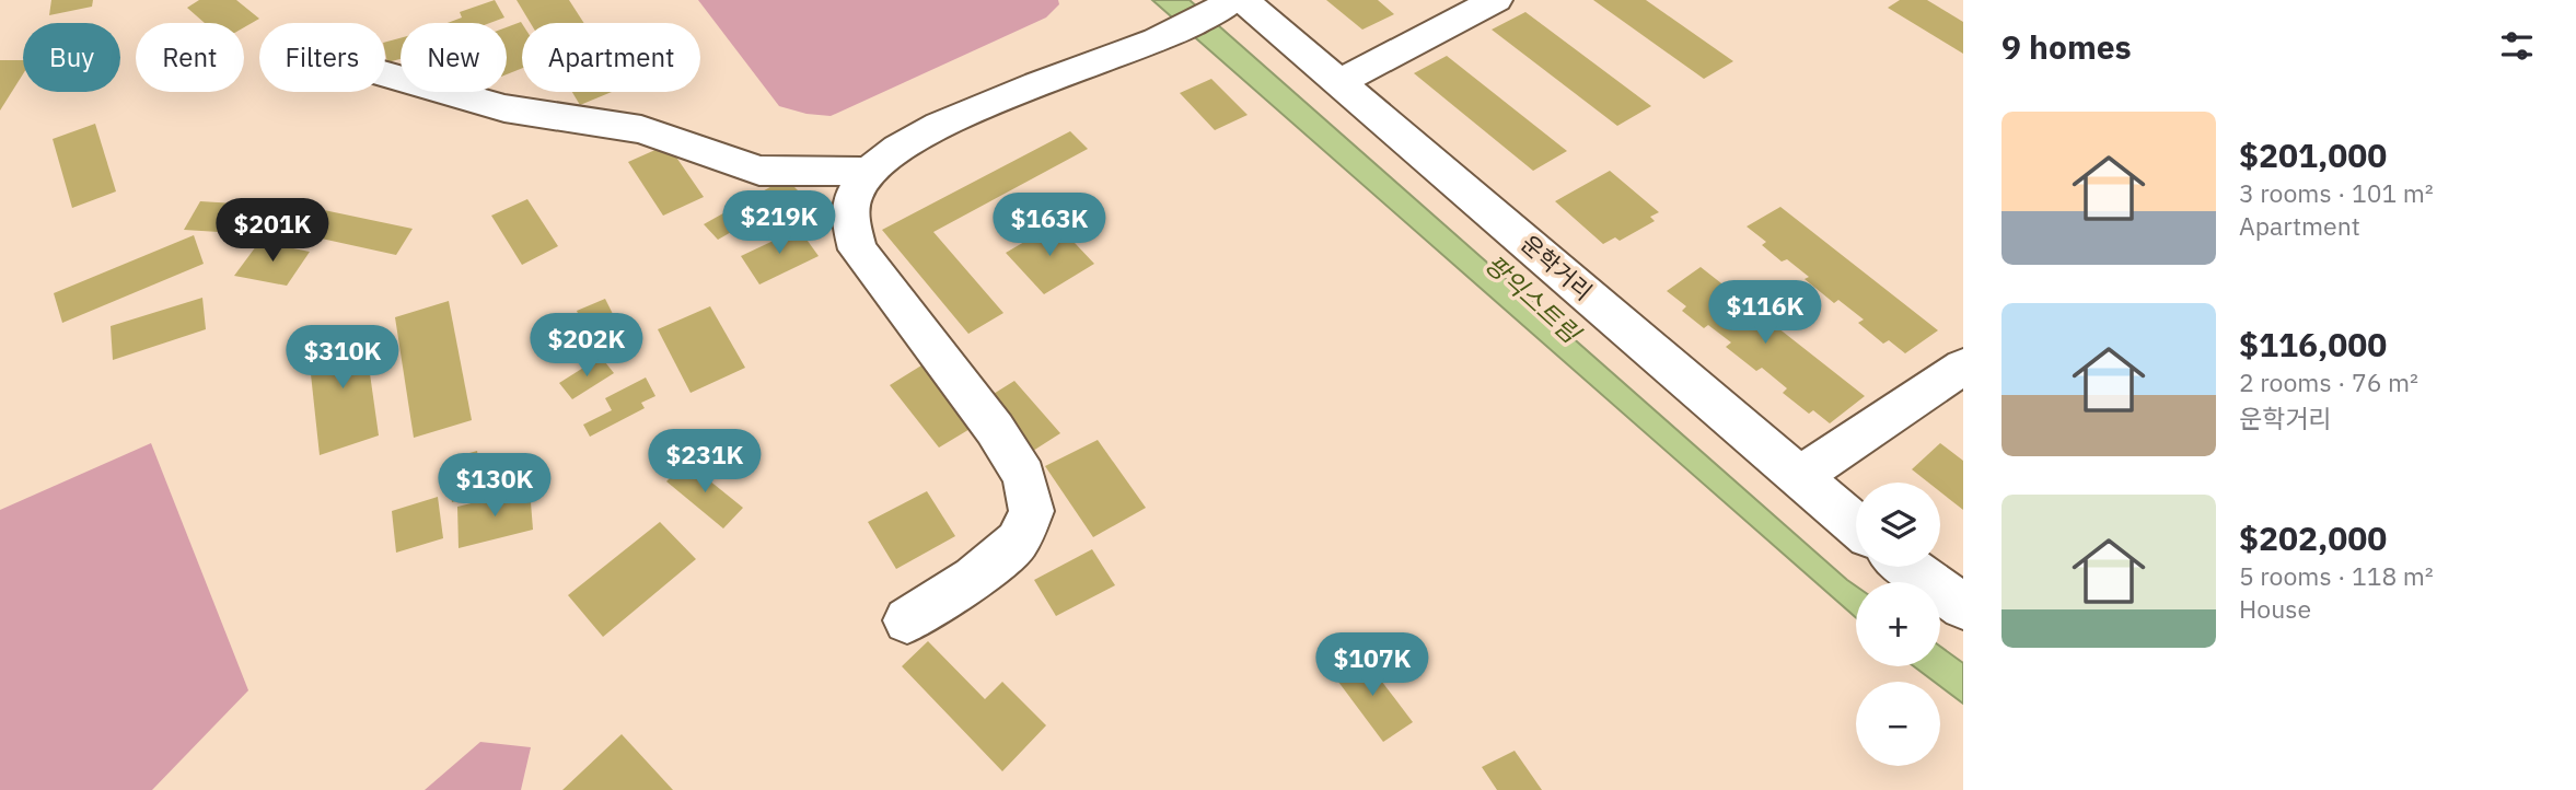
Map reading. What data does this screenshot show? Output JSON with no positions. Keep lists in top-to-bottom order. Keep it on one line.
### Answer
{"streets":{"street":["운학거리"]},"water":["팡익스트림"],"page":{"heading":"9 homes","chip":["Buy","Rent","Filters","New","Apartment"],"list":[{"name":"$201,000","note":"3 rooms · 101 m² · Apartment"},{"name":"$116,000","note":"2 rooms · 76 m² · 운학거리"},{"name":"$202,000","note":"5 rooms · 118 m² · House"}],"price":["$219K","$163K","$201K","$116K","$202K","$310K","$231K","$130K","$107K"],"map_buttons":["+","−"]}}
